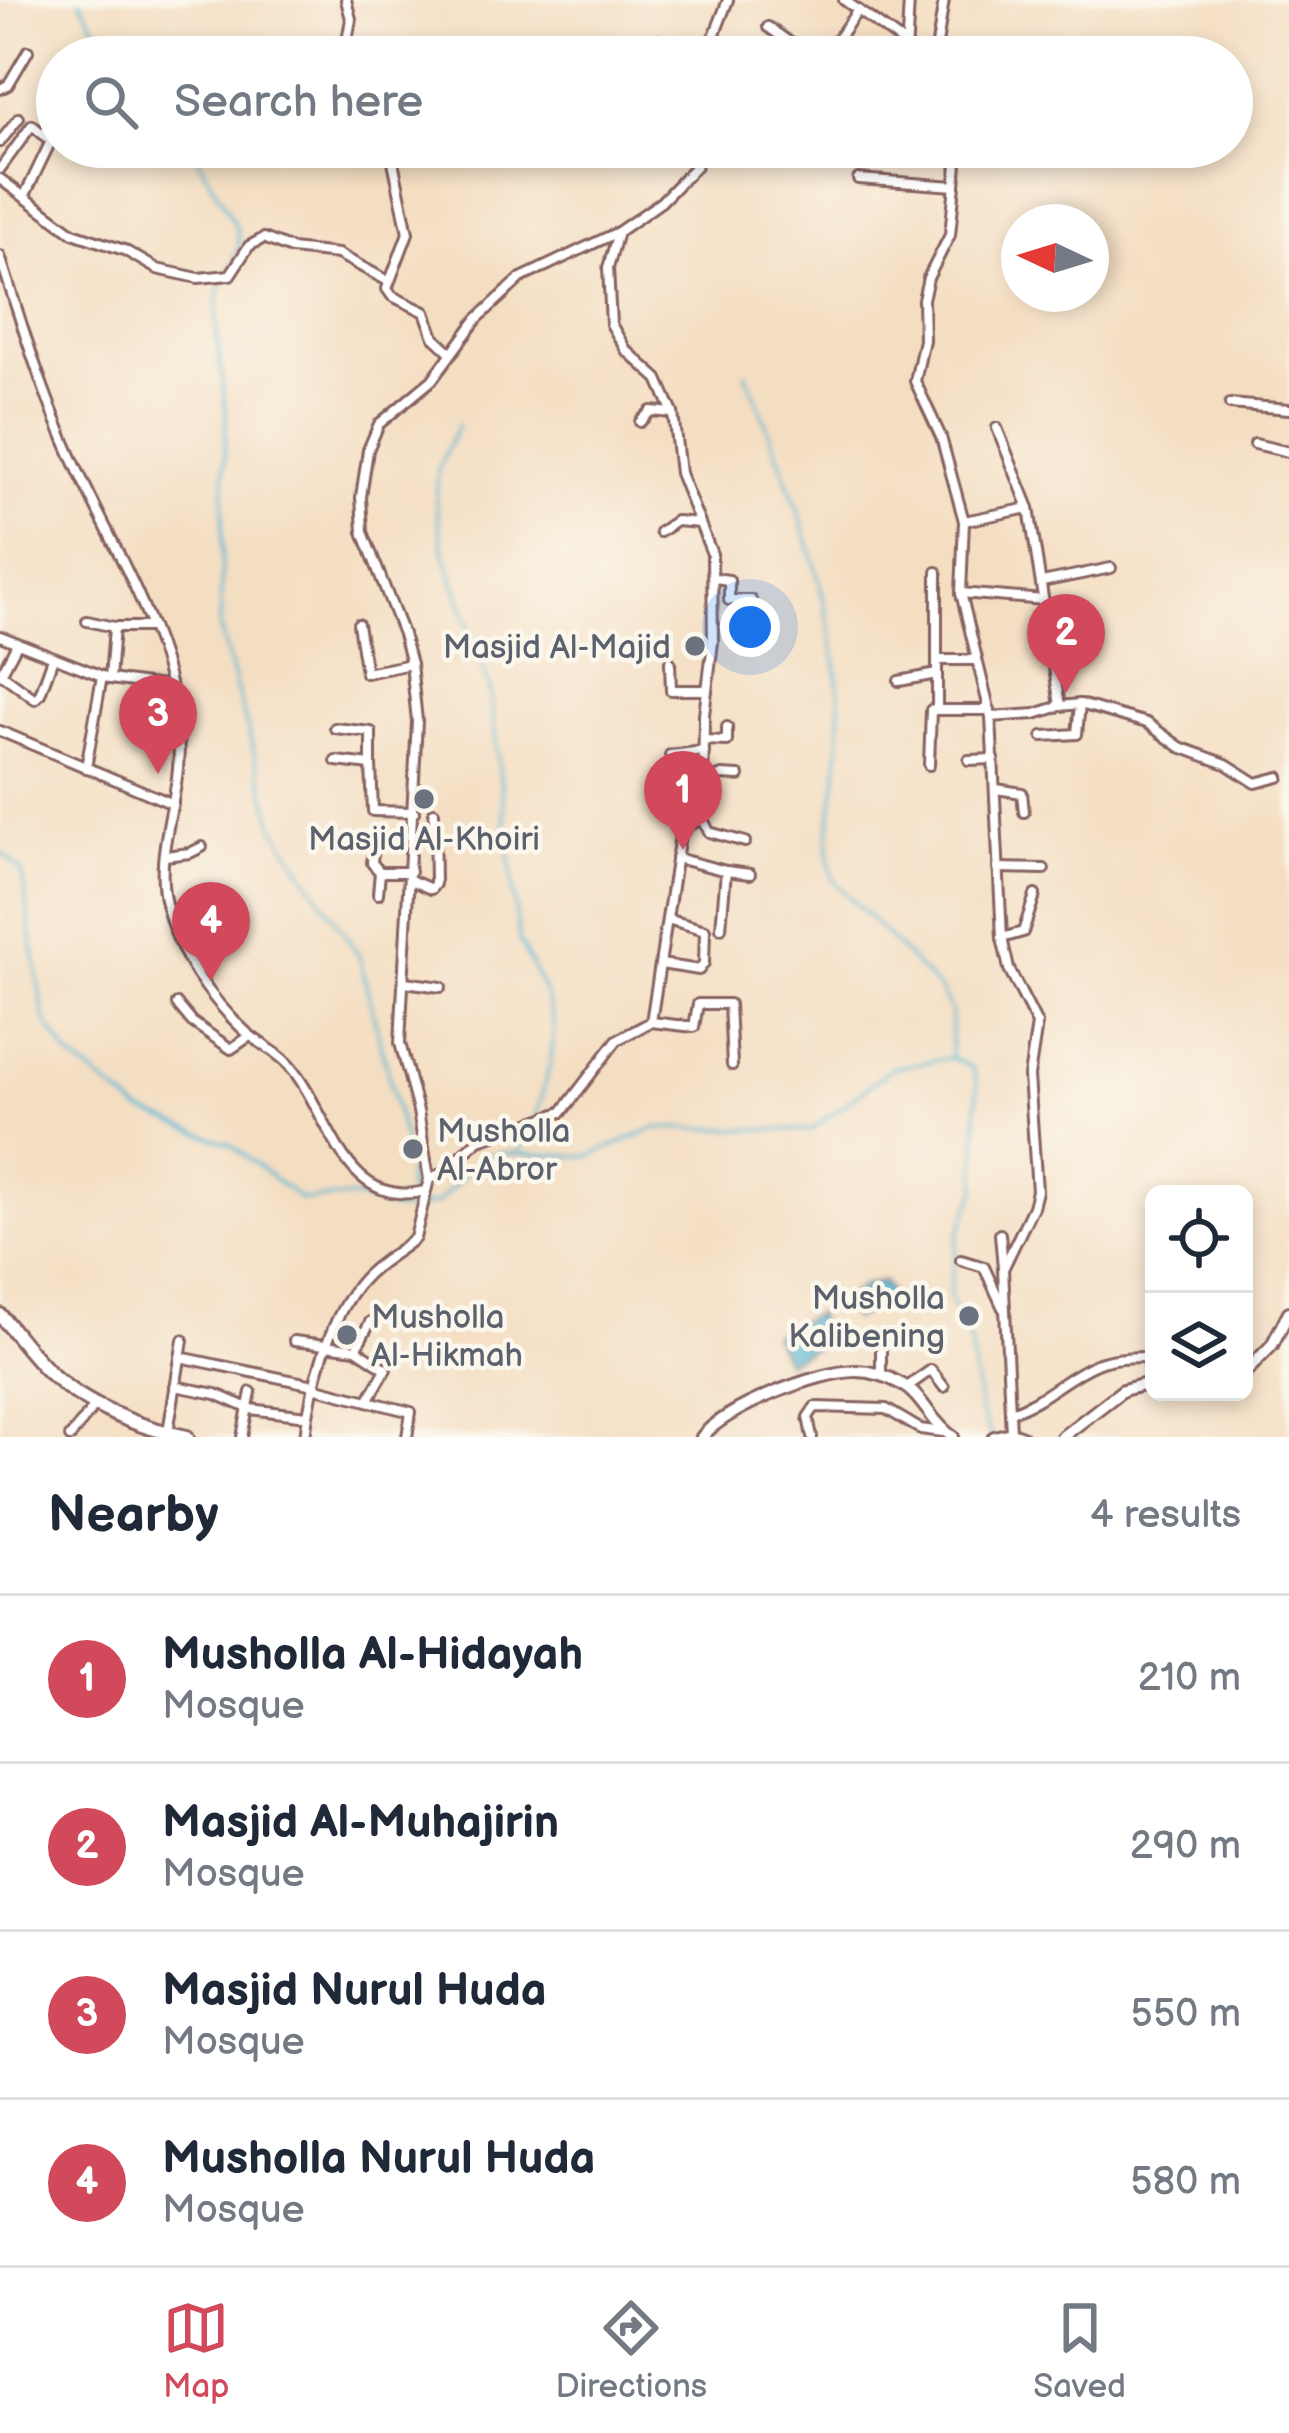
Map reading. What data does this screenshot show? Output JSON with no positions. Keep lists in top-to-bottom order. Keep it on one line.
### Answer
{"places":["Masjid Al-Majid","Masjid Al-Khoiri","Musholla Al-Abror","Musholla Kalibening","Musholla Al-Hikmah"],"north":"left","page":{"search":"Search here","pins":["2","3","1","4"],"heading":["Nearby","4 results"],"list":[{"mark":"1","name":"Musholla Al-Hidayah","note":"Mosque","value":"210 m"},{"mark":"2","name":"Masjid Al-Muhajirin","note":"Mosque","value":"290 m"},{"mark":"3","name":"Masjid Nurul Huda","note":"Mosque","value":"550 m"},{"mark":"4","name":"Musholla Nurul Huda","note":"Mosque","value":"580 m"}],"nav":["Map","Directions","Saved"]}}
